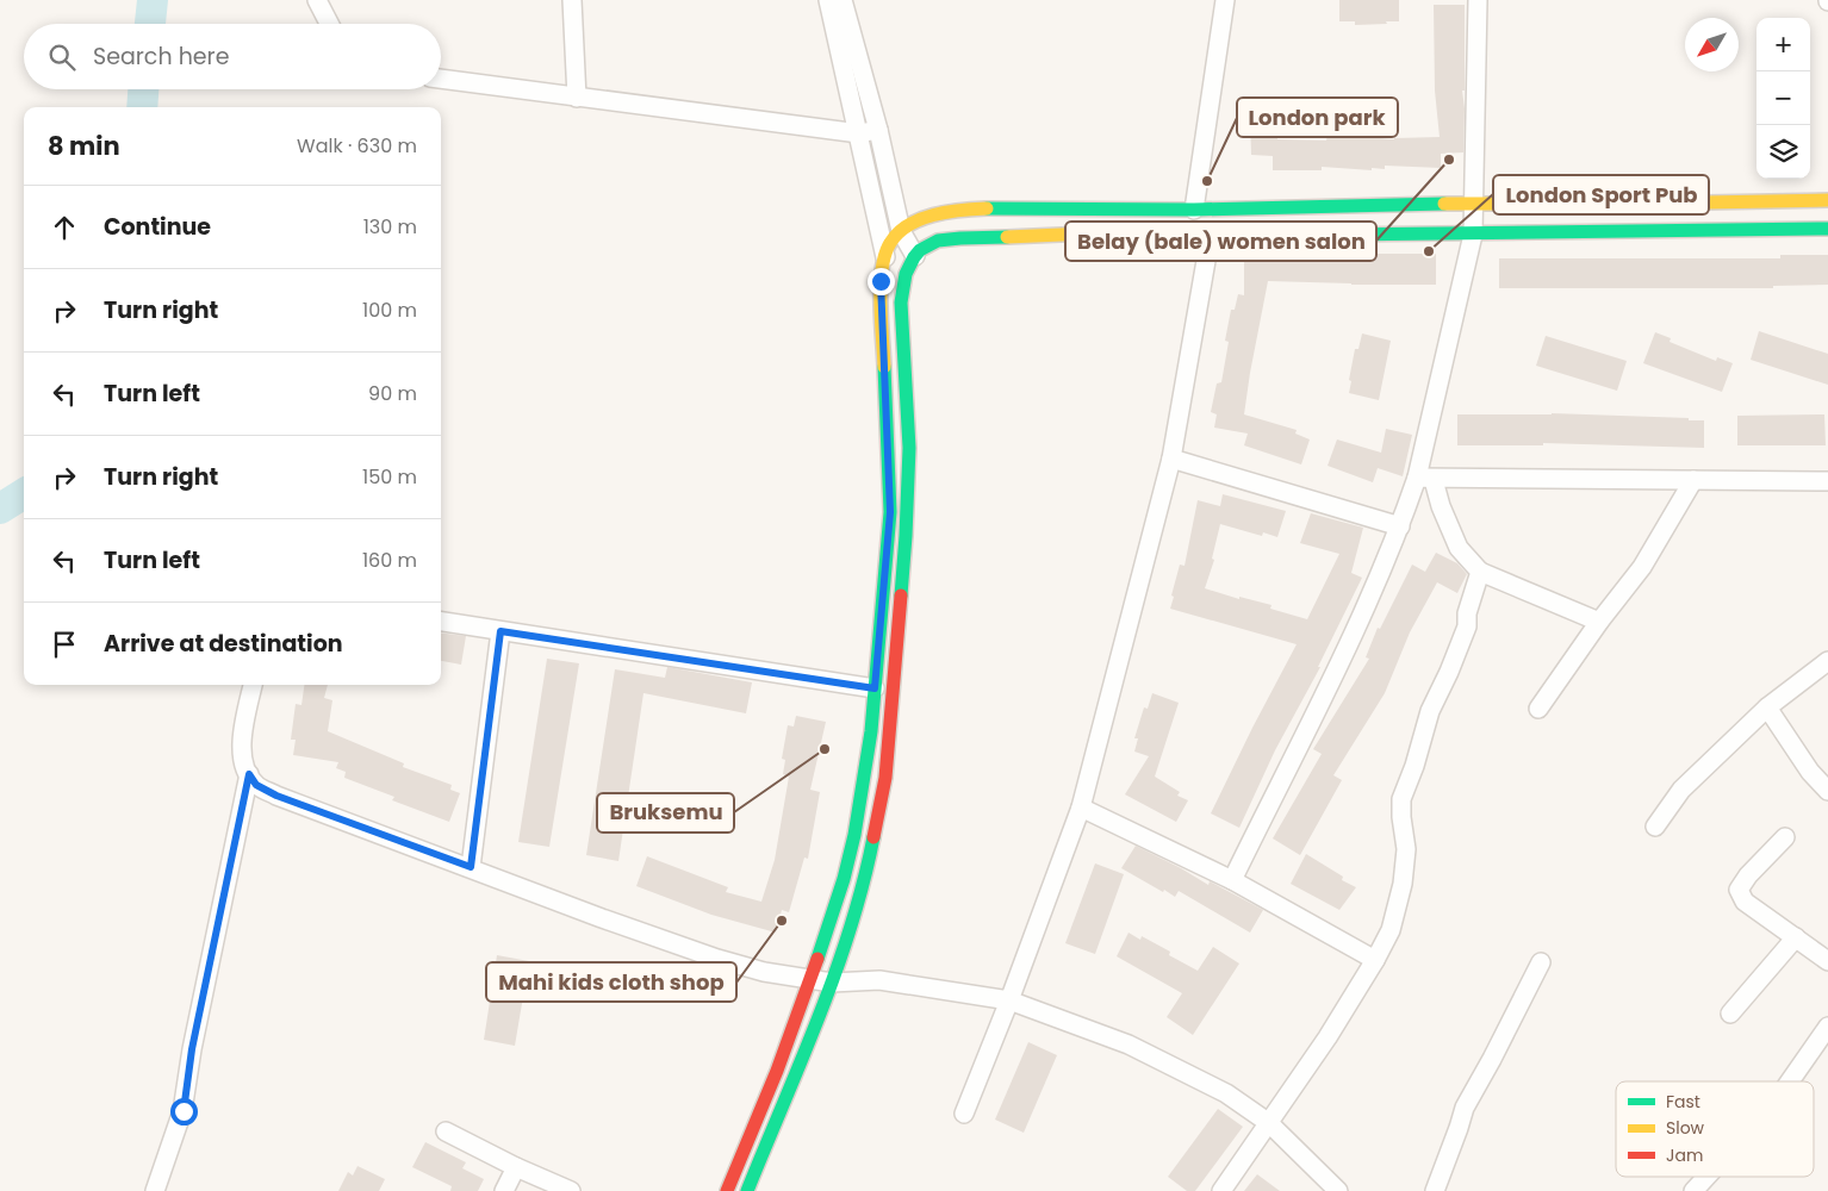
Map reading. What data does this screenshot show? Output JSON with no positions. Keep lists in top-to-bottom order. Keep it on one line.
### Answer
{"places":["Belay (bale) women salon","London park","London Sport Pub","Bruksemu","Mahi kids cloth shop"],"legend":["Fast","Slow","Jam"],"north":"bottom left","page":{"map_buttons":["+","−"],"search":"Search here","heading":["8 min","Walk · 630 m"],"list":[["Continue","130 m"],["Turn right","100 m"],["Turn left","90 m"],["Turn right","150 m"],["Turn left","160 m"],"Arrive at destination"]}}
